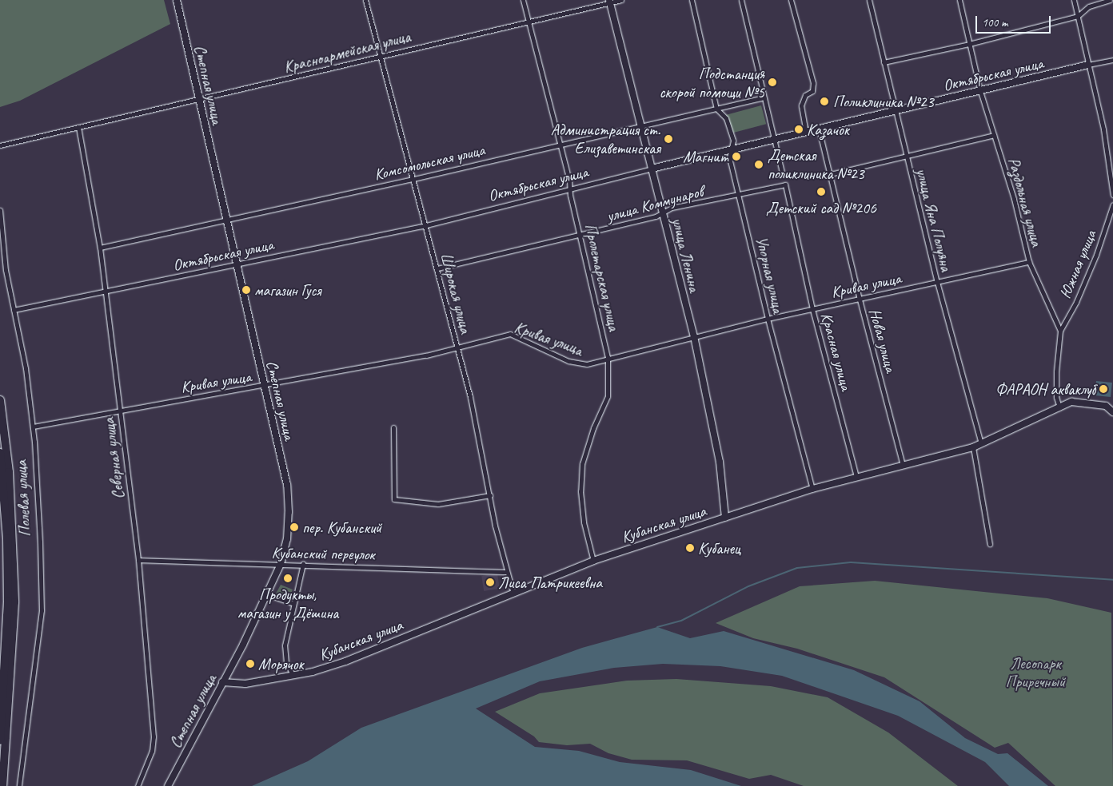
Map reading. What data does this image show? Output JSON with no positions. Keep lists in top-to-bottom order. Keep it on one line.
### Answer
{"streets":{"highway":["Полевая улица"],"street":["Красноармейская улица","Октябрьская улица","Степная улица","Комсомольская улица","Раздольная улица","улица Коммунаров","улица Яна Полуяна","улица Ленина","Южная улица","Упорная улица","Пролетарская улица","Кривая улица","Широкая улица","Новая улица","Красная улица","Северная улица","Кубанская улица","Кубанский переулок"]},"crossings":[["Красноармейская улица","Степная улица"],["Красноармейская улица","улица Ленина"],["Красноармейская улица","Пролетарская улица"],["Красноармейская улица","Широкая улица"],["Красноармейская улица","Северная улица"],["Октябрьская улица","Степная улица"],["Октябрьская улица","Раздольная улица"],["Октябрьская улица","улица Яна Полуяна"],["Октябрьская улица","улица Ленина"],["Октябрьская улица","Упорная улица"],["Октябрьская улица","Пролетарская улица"],["Октябрьская улица","Широкая улица"],["Октябрьская улица","Новая улица"],["Октябрьская улица","Северная улица"],["Октябрьская улица","Полевая улица"],["Степная улица","Комсомольская улица"],["Степная улица","Кривая улица"],["Степная улица","Кубанская улица"],["Степная улица","Кубанский переулок"],["Комсомольская улица","улица Ленина"],["Комсомольская улица","Упорная улица"],["Комсомольская улица","Пролетарская улица"],["Комсомольская улица","Широкая улица"],["Комсомольская улица","Северная улица"],["Раздольная улица","Южная улица"],["Раздольная улица","Кривая улица"],["Раздольная улица","Кубанская улица"],["улица Коммунаров","улица Ленина"],["улица Коммунаров","Упорная улица"],["улица Коммунаров","Пролетарская улица"],["улица Коммунаров","Широкая улица"],["улица Коммунаров","Красная улица"],["улица Яна Полуяна","Кривая улица"],["улица Яна Полуяна","Кубанская улица"],["улица Ленина","Кривая улица"],["улица Ленина","Кубанская улица"],["Упорная улица","Кривая улица"],["Упорная улица","Кубанская улица"],["Пролетарская улица","Кривая улица"],["Пролетарская улица","Кубанская улица"],["Кривая улица","Широкая улица"],["Кривая улица","Новая улица"],["Кривая улица","Красная улица"],["Кривая улица","Северная улица"],["Кривая улица","Полевая улица"],["Широкая улица","Кубанская улица"],["Широкая улица","Кубанский переулок"],["Новая улица","Кубанская улица"],["Красная улица","Кубанская улица"],["Северная улица","Кубанский переулок"]],"parks":["Лесопарк Приречный"],"places":["Подстанция скорой помощи №5","Поликлиника №23","Казачок","Администрация ст. Елизаветинская","Магнит","Детская поликлиника №23","Детский сад №206","магазин Гуся","ФАРАОН акваклуб","пер. Кубанский","Кубанец","Продукты, магазин у Дёшина","Лиса Патрикеевна","Морячок"],"scale_bar":"100 m"}
